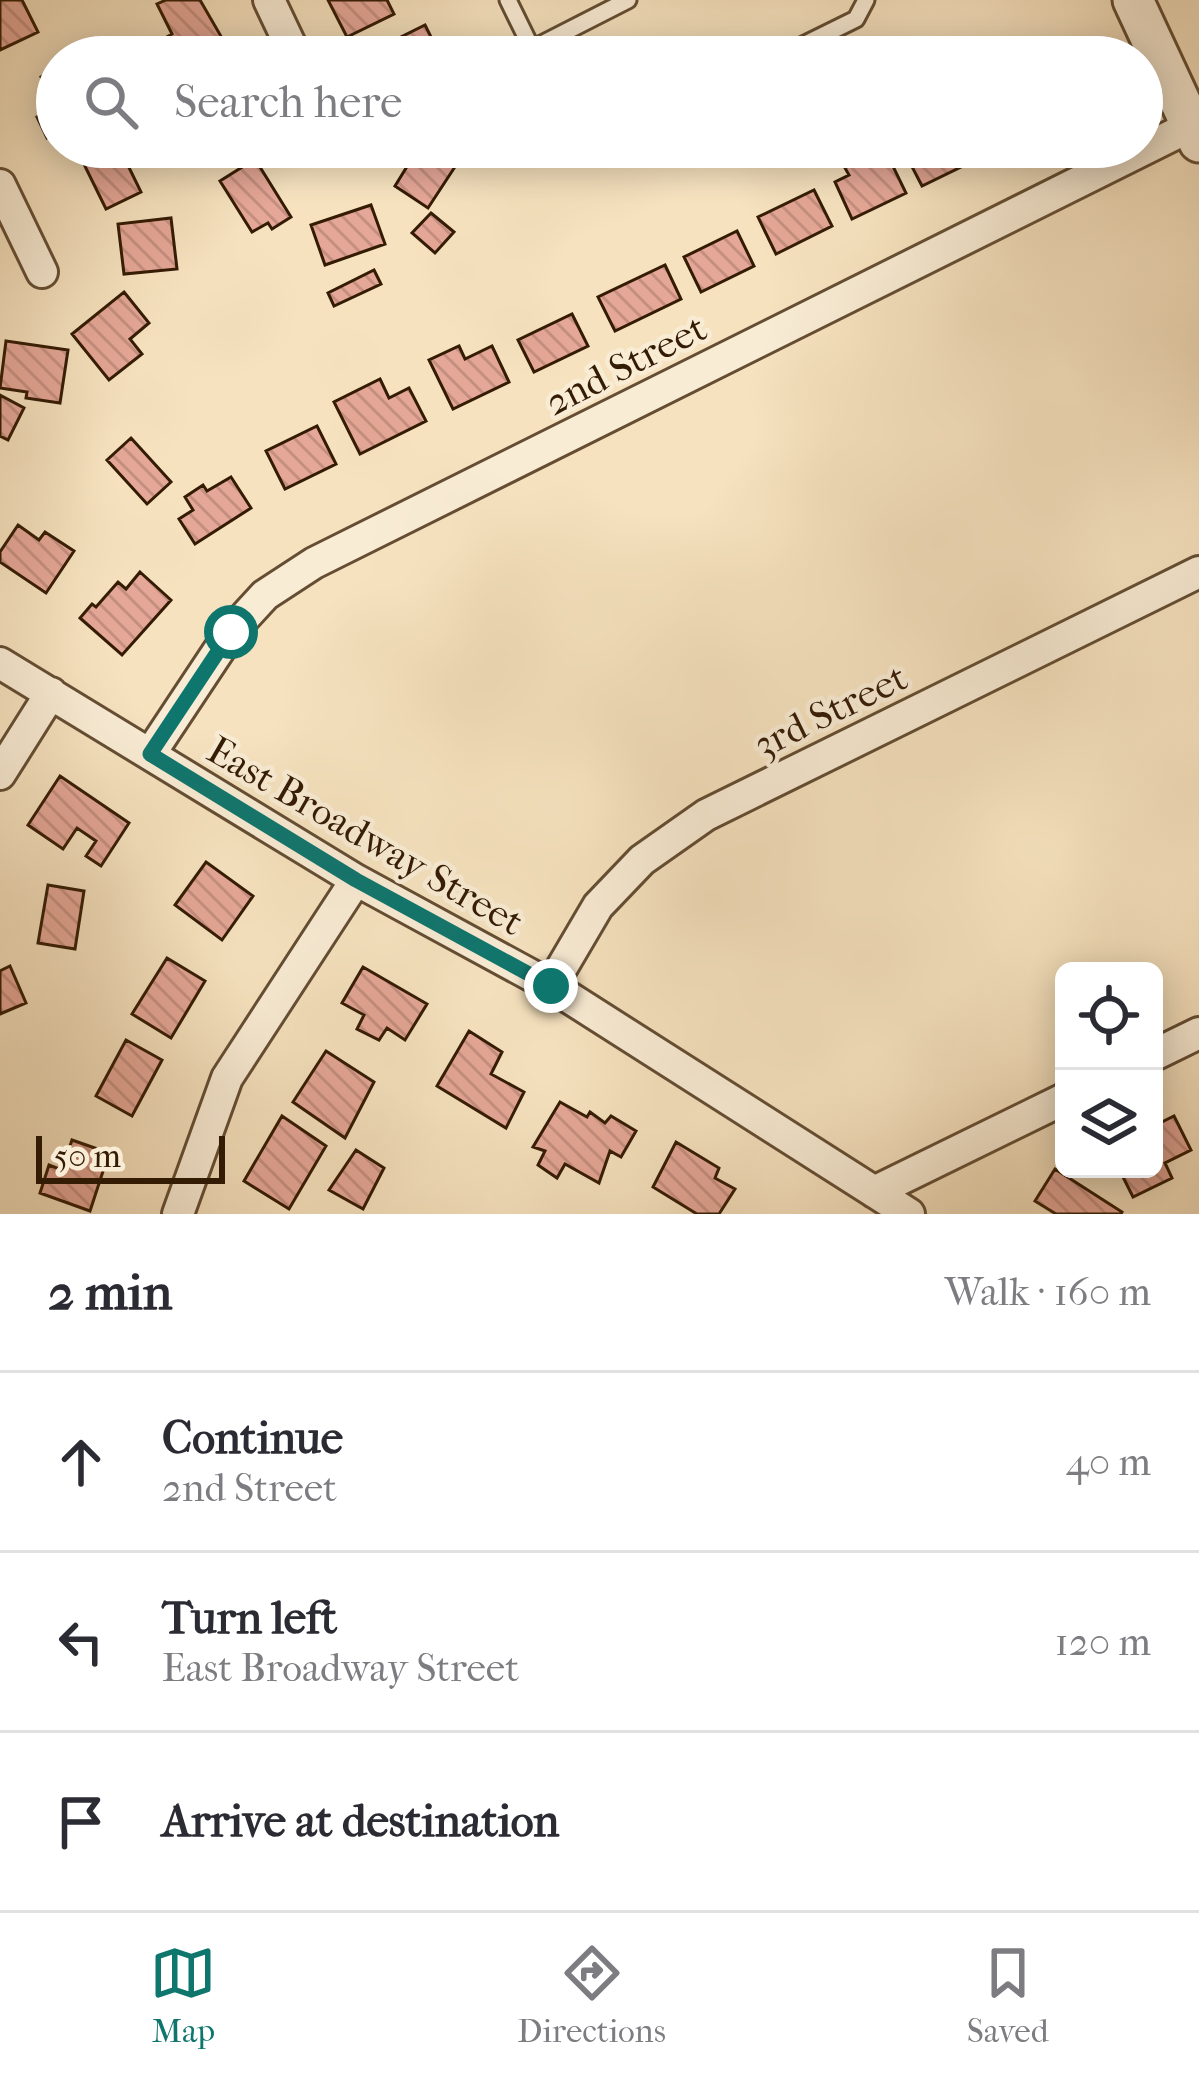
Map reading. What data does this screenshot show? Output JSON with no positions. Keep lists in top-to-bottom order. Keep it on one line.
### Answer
{"streets":{"street":["2nd Street","3rd Street","East Broadway Street"]},"crossings":[["2nd Street","East Broadway Street"],["3rd Street","East Broadway Street"]],"scale_bar":"50 m","page":{"search":"Search here","scale":"50 m","heading":["2 min","Walk · 160 m"],"list":[["Continue","2nd Street","40 m"],["Turn left","East Broadway Street","120 m"],"Arrive at destination"],"nav":["Map","Directions","Saved"]}}
